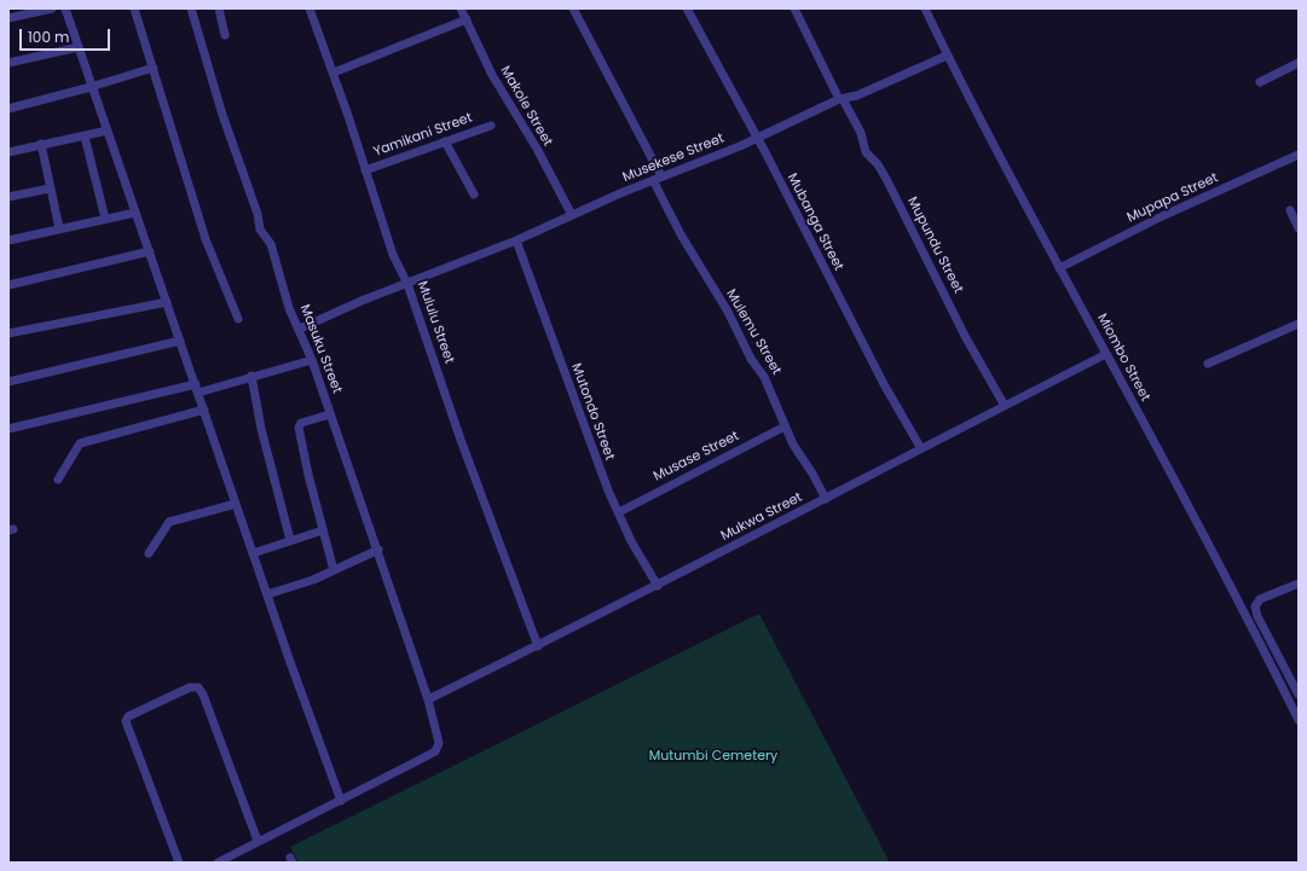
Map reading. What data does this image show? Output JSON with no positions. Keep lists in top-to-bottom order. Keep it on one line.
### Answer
{"streets":{"street":["Makole Street","Yamikani Street","Musekese Street","Mupapa Street","Mubanga Street","Mupundu Street","Mululu Street","Mulemu Street","Masuku Street","Miombo Street","Mutondo Street","Musase Street","Mukwa Street"]},"crossings":[["Makole Street","Musekese Street"],["Yamikani Street","Mululu Street"],["Musekese Street","Mubanga Street"],["Musekese Street","Mupundu Street"],["Musekese Street","Mululu Street"],["Musekese Street","Mulemu Street"],["Musekese Street","Masuku Street"],["Musekese Street","Miombo Street"],["Musekese Street","Mutondo Street"],["Mupapa Street","Miombo Street"],["Mubanga Street","Mukwa Street"],["Mupundu Street","Mukwa Street"],["Mululu Street","Mukwa Street"],["Mulemu Street","Musase Street"],["Mulemu Street","Mukwa Street"],["Masuku Street","Mukwa Street"],["Miombo Street","Mukwa Street"],["Mutondo Street","Musase Street"],["Mutondo Street","Mukwa Street"]],"parks":["Mutumbi Cemetery"],"scale_bar":"100 m"}
